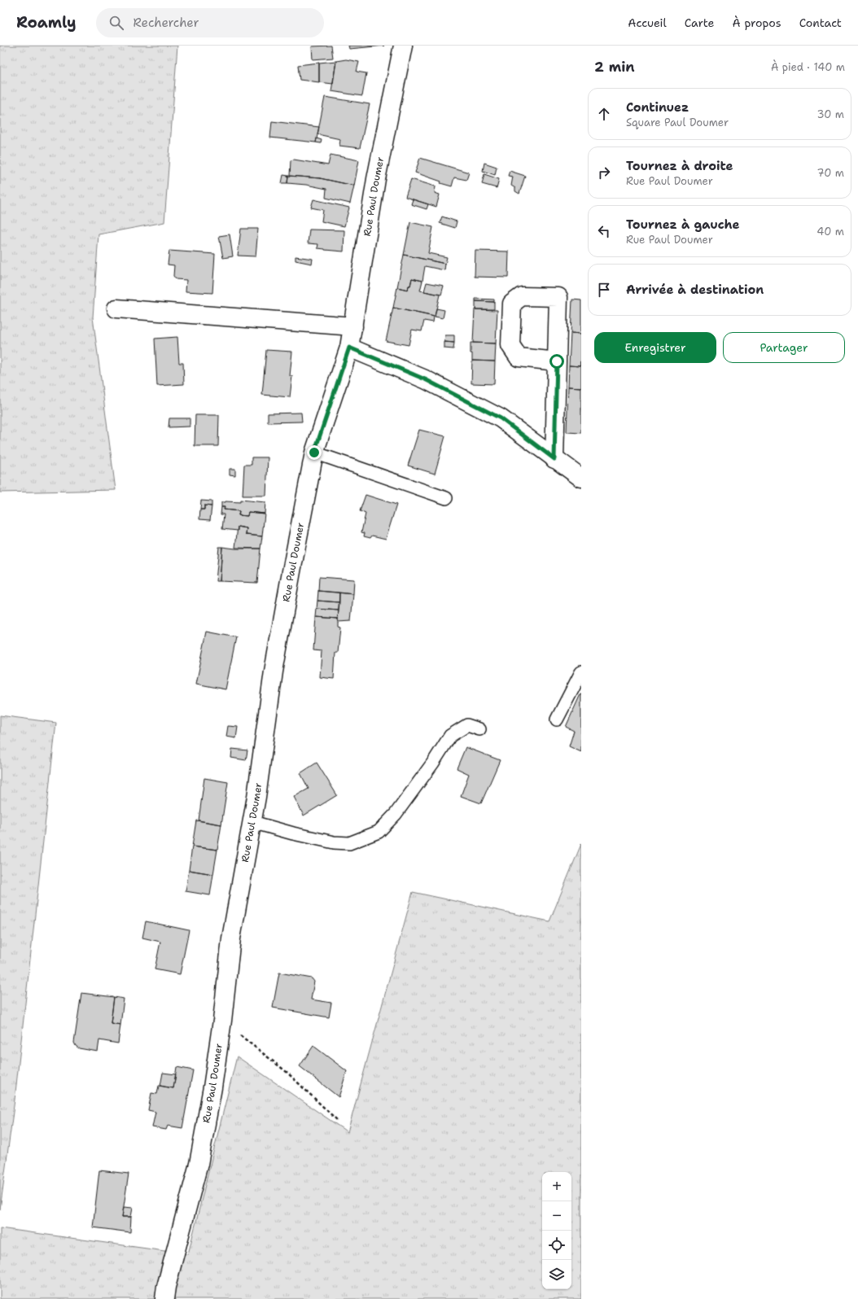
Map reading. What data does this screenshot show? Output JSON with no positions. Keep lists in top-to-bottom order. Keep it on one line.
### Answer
{"streets":{"street":["Rue Paul Doumer"]},"page":{"header":"Roamly","search":"Rechercher","nav":["Accueil","Carte","À propos","Contact"],"heading":["2 min","À pied · 140 m"],"list":[["Continuez","Square Paul Doumer","30 m"],["Tournez à droite","Rue Paul Doumer","70 m"],["Tournez à gauche","Rue Paul Doumer","40 m"],"Arrivée à destination"],"buttons":["Enregistrer","Partager"],"map_buttons":["+","−"]}}
